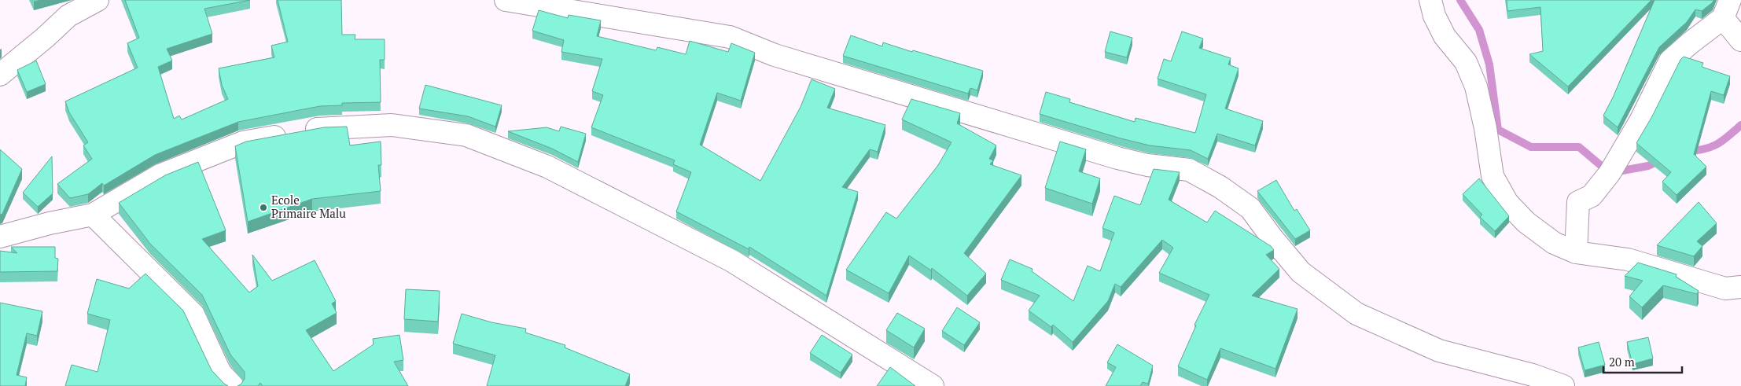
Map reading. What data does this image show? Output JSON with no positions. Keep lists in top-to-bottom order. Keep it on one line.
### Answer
{"places":["Ecole Primaire Malu"],"scale_bar":"20 m"}
